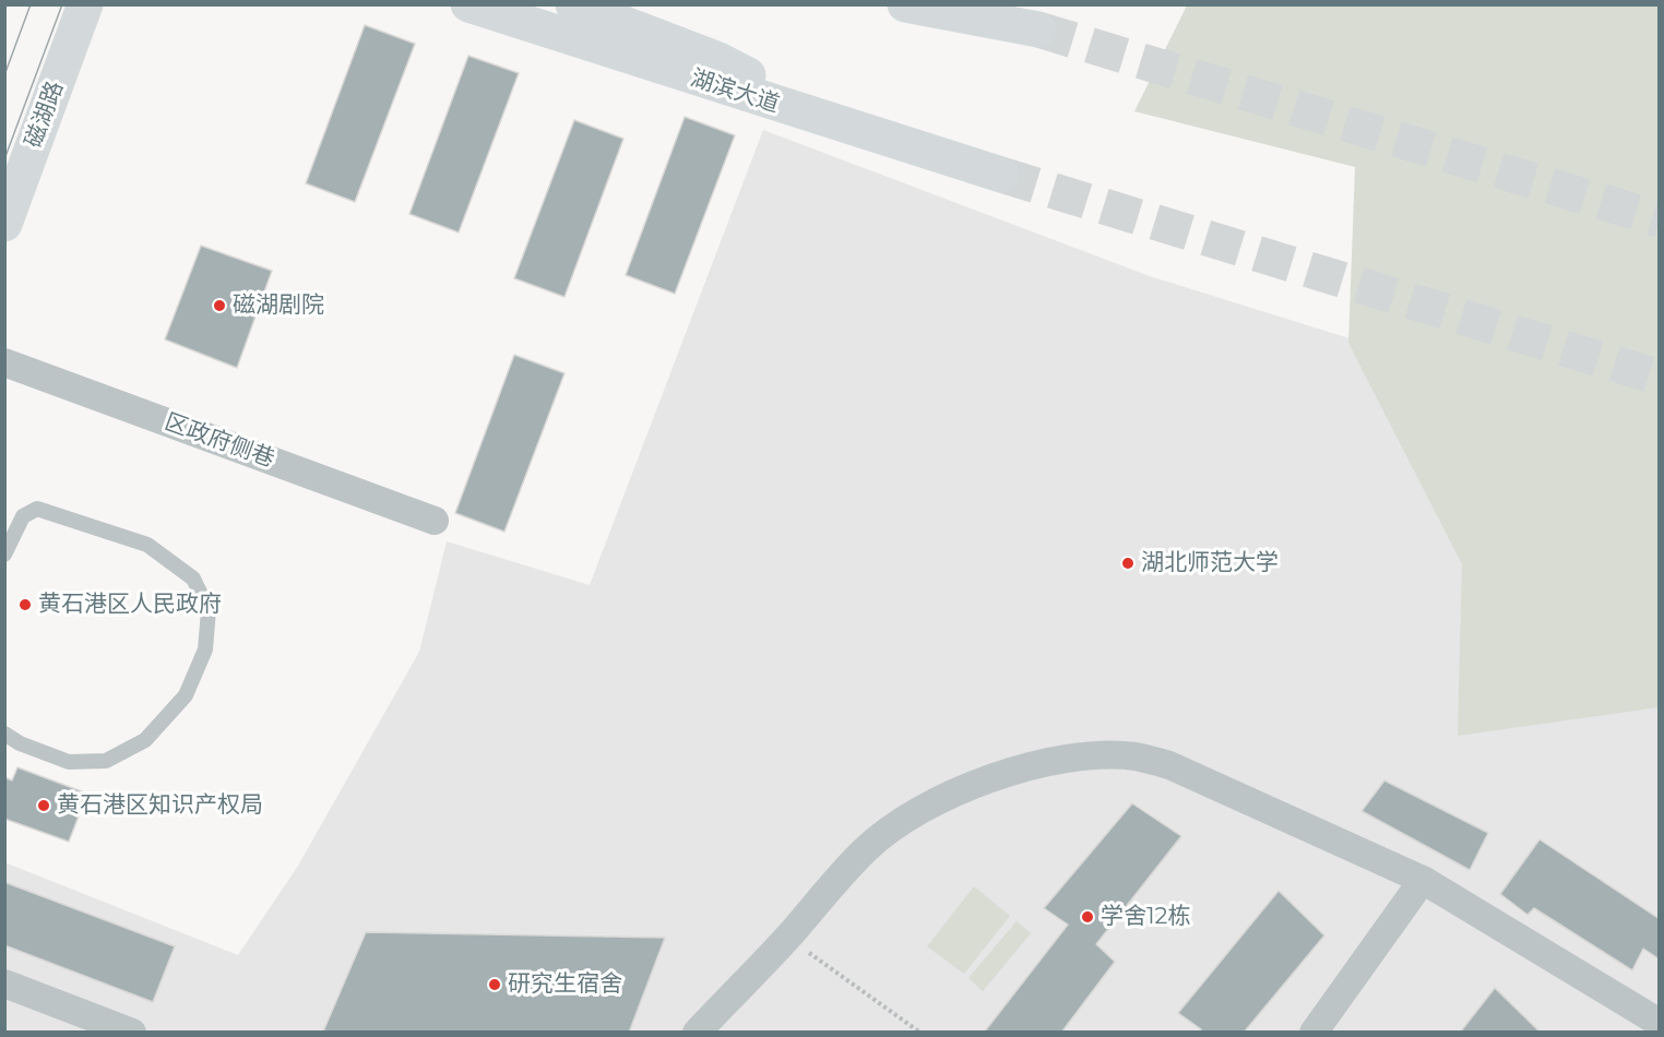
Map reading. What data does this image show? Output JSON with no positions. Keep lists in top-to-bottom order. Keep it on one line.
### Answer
{"streets":{"main road":["湖滨大道","磁湖路"],"street":["区政府侧巷"]},"places":["磁湖剧院","湖北师范大学","黄石港区人民政府","黄石港区知识产权局","学舍12栋","研究生宿舍"]}
